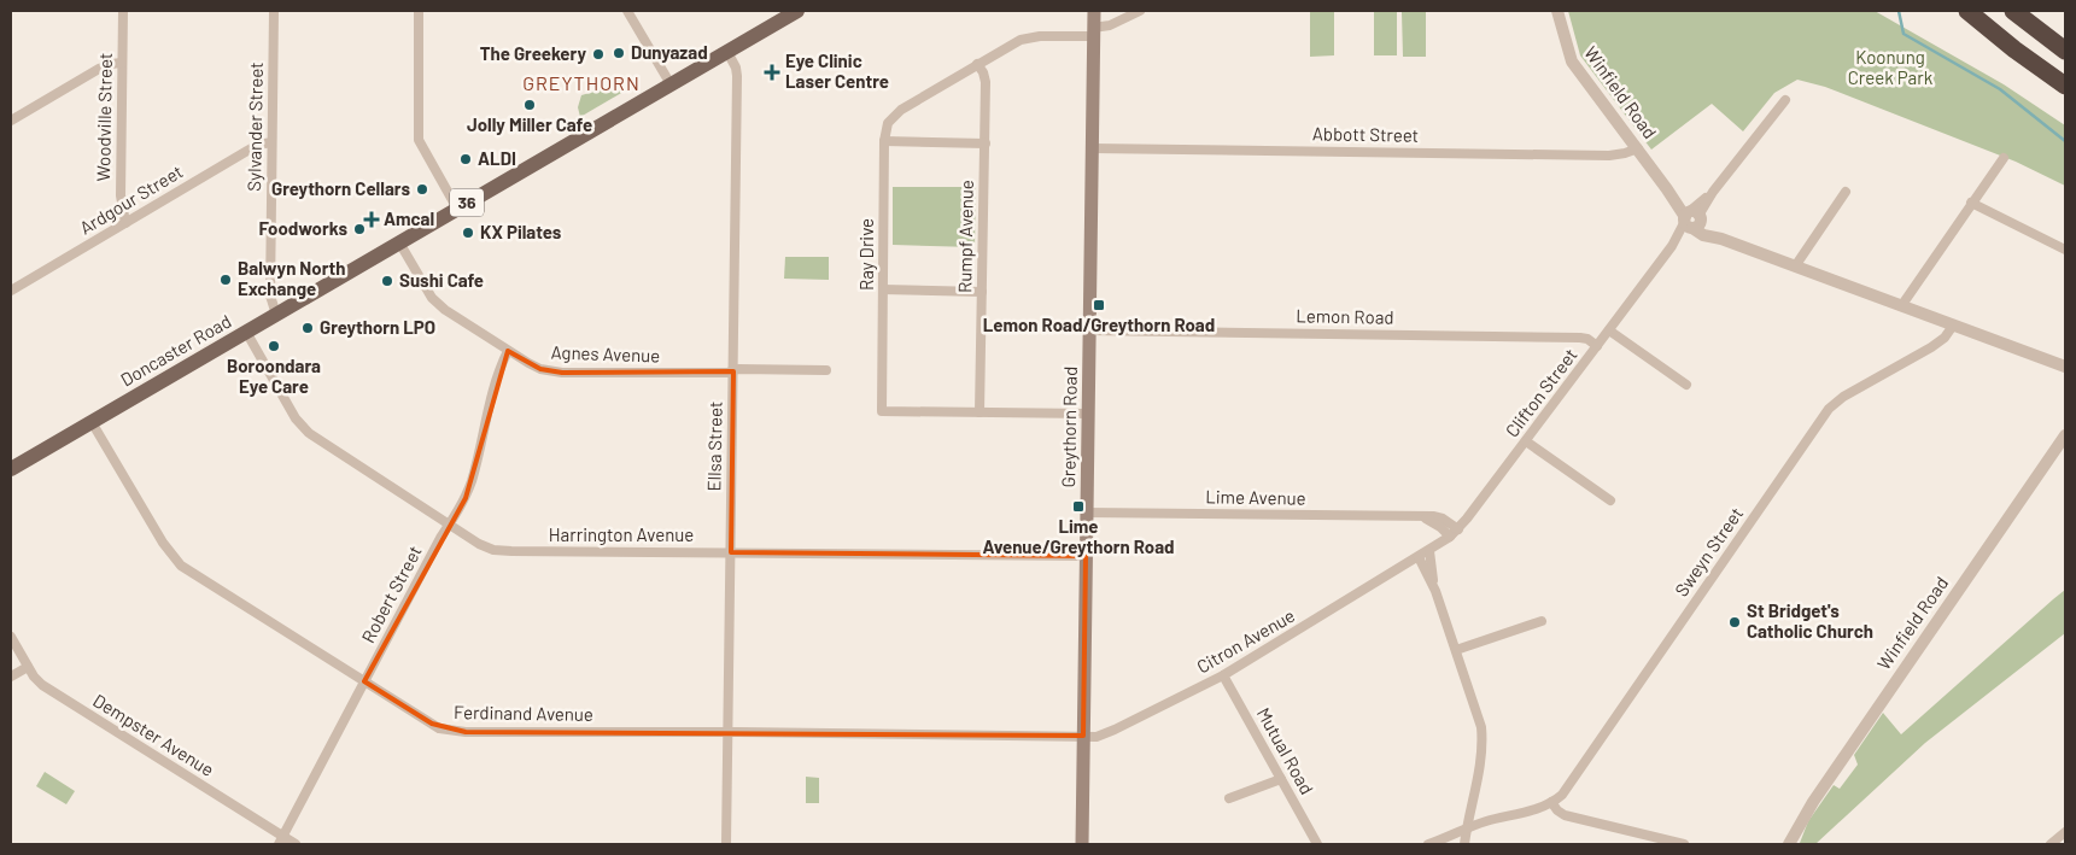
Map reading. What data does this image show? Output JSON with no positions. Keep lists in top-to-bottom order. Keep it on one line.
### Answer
{"streets":{"main road":["36","Doncaster Road","Greythorn Road"],"street":["Winfield Road","Woodville Street","Sylvander Street","Abbott Street","Ardgour Street","Rumpf Avenue","Ray Drive","Lemon Road","Agnes Avenue","Clifton Street","Ellsa Street","Lime Avenue","Harrington Avenue","Sweyn Street","Robert Street","Citron Avenue","Ferdinand Avenue","Dempster Avenue","Mutual Road"]},"crossings":[["Winfield Road","Abbott Street"],["Winfield Road","Clifton Street"],["Winfield Road","Sweyn Street"],["Woodville Street","Ardgour Street"],["Sylvander Street","Ardgour Street"],["Sylvander Street","Doncaster Road"],["Abbott Street","Greythorn Road"],["Rumpf Avenue","Ray Drive"],["Ray Drive","Greythorn Road"],["Lemon Road","Clifton Street"],["Lemon Road","Greythorn Road"],["Doncaster Road","Agnes Avenue"],["Doncaster Road","Ellsa Street"],["Doncaster Road","Harrington Avenue"],["Doncaster Road","Ferdinand Avenue"],["Agnes Avenue","Ellsa Street"],["Agnes Avenue","Robert Street"],["Clifton Street","Lime Avenue"],["Clifton Street","Citron Avenue"],["Greythorn Road","Lime Avenue"],["Greythorn Road","Harrington Avenue"],["Greythorn Road","Citron Avenue"],["Greythorn Road","Ferdinand Avenue"],["Ellsa Street","Harrington Avenue"],["Ellsa Street","Ferdinand Avenue"],["Harrington Avenue","Robert Street"],["Robert Street","Ferdinand Avenue"],["Robert Street","Dempster Avenue"],["Citron Avenue","Ferdinand Avenue"],["Citron Avenue","Mutual Road"]],"districts":["GREYTHORN"],"parks":["Koonung Creek Park"],"places":{"other":["Dunyazad","The Greekery","Jolly Miller Cafe","ALDI","Greythorn Cellars","Foodworks","KX Pilates","Balwyn North Exchange","Sushi Cafe","Greythorn LPO","Boroondara Eye Care","St Bridget's Catholic Church"],"health":["Eye Clinic Laser Centre","Amcal"],"transit":["Lemon Road/Greythorn Road","Lime Avenue/Greythorn Road"]}}
